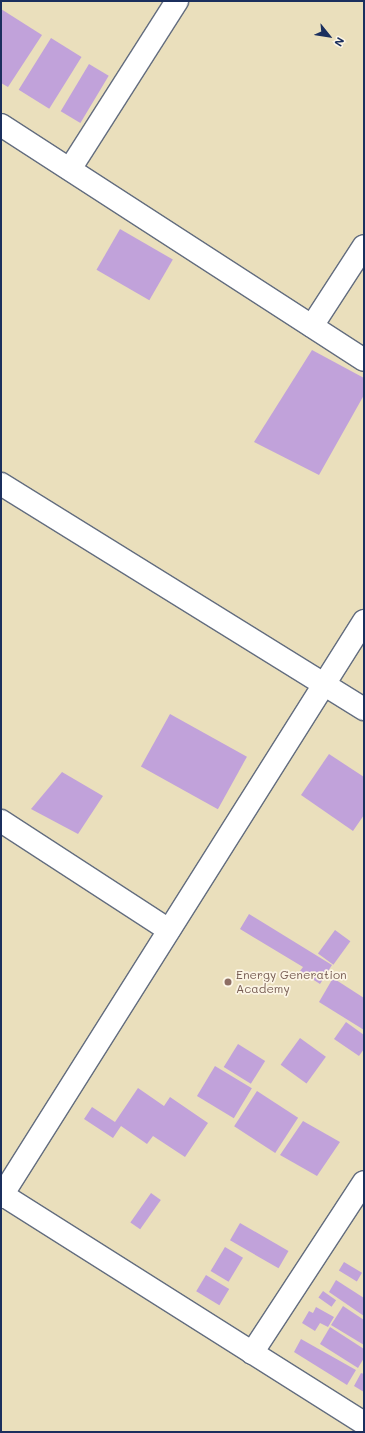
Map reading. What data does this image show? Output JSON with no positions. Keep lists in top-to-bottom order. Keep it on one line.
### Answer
{"places":["Energy Generation Academy"],"north":"bottom right"}
